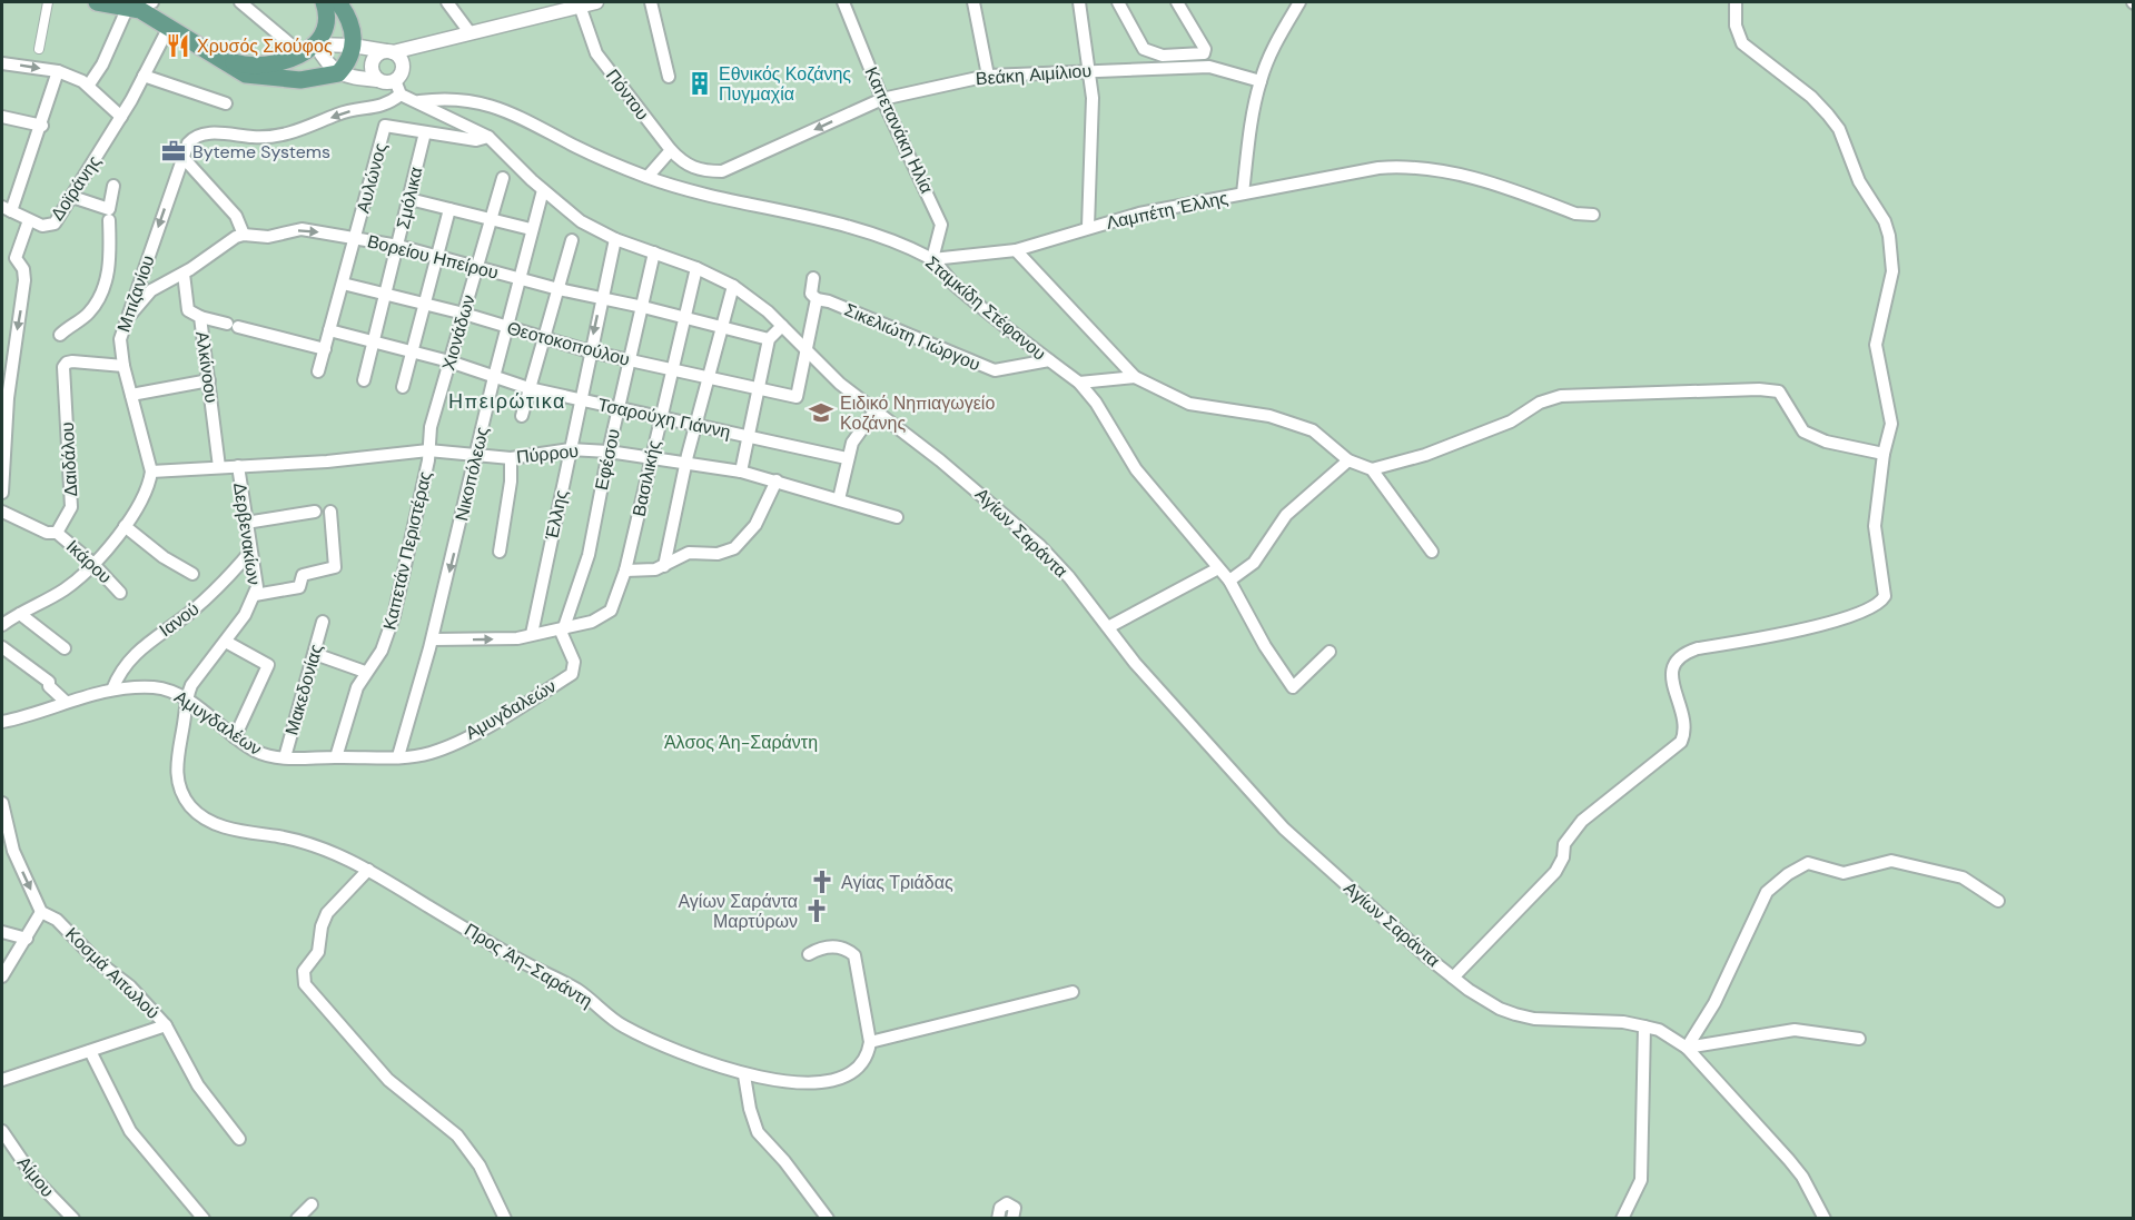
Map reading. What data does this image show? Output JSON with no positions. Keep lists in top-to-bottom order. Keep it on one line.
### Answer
{"streets":{"street":["Βεάκη Αιμίλιου","Πόντου","Καπετανάκη Ηλία","Αυλώνος","Δοϊράνης","Σμόλικα","Λαμπέτη Έλλης","Βορείου Ηπείρου","Μπιζανίου","Σταμκίδη Στέφανου","Χιονάδων","Σικελιώτη Γιώργου","Θεοτοκοπούλου","Αλκίνοου","Τσαρούχη Γιάννη","Πύρρου","Δαιδάλου","Εφέσου","Νικοπόλεως","Βασιλικής","Έλλης","Αγίων Σαράντα","Δερβενακίων","Καπετάν Περιστέρας","Ικάρου","Ιανού","Μακεδονίας","Αμυγδαλεών","Αμυγδαλέων","Προς Άη-Σαράντη","Κοσμά Αιτωλού","Αίμου"]},"crossings":[["Βεάκη Αιμίλιου","Πόντου"],["Βεάκη Αιμίλιου","Καπετανάκη Ηλία"],["Βεάκη Αιμίλιου","Λαμπέτη Έλλης"],["Καπετανάκη Ηλία","Λαμπέτη Έλλης"],["Καπετανάκη Ηλία","Σταμκίδη Στέφανου"],["Αυλώνος","Σμόλικα"],["Αυλώνος","Βορείου Ηπείρου"],["Αυλώνος","Θεοτοκοπούλου"],["Αυλώνος","Τσαρούχη Γιάννη"],["Αυλώνος","Αγίων Σαράντα"],["Σμόλικα","Βορείου Ηπείρου"],["Σμόλικα","Θεοτοκοπούλου"],["Σμόλικα","Τσαρούχη Γιάννη"],["Λαμπέτη Έλλης","Σταμκίδη Στέφανου"],["Βορείου Ηπείρου","Μπιζανίου"],["Βορείου Ηπείρου","Χιονάδων"],["Βορείου Ηπείρου","Αλκίνοου"],["Βορείου Ηπείρου","Εφέσου"],["Βορείου Ηπείρου","Νικοπόλεως"],["Βορείου Ηπείρου","Βασιλικής"],["Βορείου Ηπείρου","Έλλης"],["Μπιζανίου","Πύρρου"],["Μπιζανίου","Δαιδάλου"],["Μπιζανίου","Αγίων Σαράντα"],["Σταμκίδη Στέφανου","Σικελιώτη Γιώργου"],["Σταμκίδη Στέφανου","Αγίων Σαράντα"],["Χιονάδων","Θεοτοκοπούλου"],["Χιονάδων","Τσαρούχη Γιάννη"],["Χιονάδων","Πύρρου"],["Χιονάδων","Καπετάν Περιστέρας"],["Θεοτοκοπούλου","Εφέσου"],["Θεοτοκοπούλου","Νικοπόλεως"],["Θεοτοκοπούλου","Βασιλικής"],["Θεοτοκοπούλου","Έλλης"],["Θεοτοκοπούλου","Αγίων Σαράντα"],["Αλκίνοου","Πύρρου"],["Τσαρούχη Γιάννη","Εφέσου"],["Τσαρούχη Γιάννη","Νικοπόλεως"],["Τσαρούχη Γιάννη","Βασιλικής"],["Τσαρούχη Γιάννη","Έλλης"],["Πύρρου","Εφέσου"],["Πύρρου","Νικοπόλεως"],["Πύρρου","Βασιλικής"],["Πύρρου","Έλλης"],["Πύρρου","Δερβενακίων"],["Πύρρου","Καπετάν Περιστέρας"],["Δαιδάλου","Ικάρου"],["Εφέσου","Βασιλικής"],["Εφέσου","Αγίων Σαράντα"],["Εφέσου","Αμυγδαλεών"],["Νικοπόλεως","Βασιλικής"],["Νικοπόλεως","Αγίων Σαράντα"],["Νικοπόλεως","Αμυγδαλεών"],["Νικοπόλεως","Αμυγδαλέων"],["Βασιλικής","Έλλης"],["Βασιλικής","Αγίων Σαράντα"],["Βασιλικής","Αμυγδαλεών"],["Έλλης","Αγίων Σαράντα"],["Δερβενακίων","Ιανού"],["Δερβενακίων","Αμυγδαλέων"],["Δερβενακίων","Προς Άη-Σαράντη"],["Καπετάν Περιστέρας","Αμυγδαλέων"],["Ιανού","Αμυγδαλέων"],["Μακεδονίας","Αμυγδαλέων"],["Αμυγδαλεών","Αμυγδαλέων"],["Αμυγδαλέων","Προς Άη-Σαράντη"]],"one_way":["Βεάκη Αιμίλιου","Δοϊράνης","Μπιζανίου"],"districts":["Ηπειρώτικα"],"parks":["Άλσος Άη-Σαράντη"],"places":{"restaurant":["Χρυσός Σκούφος"],"building":["Εθνικός Κοζάνης Πυγμαχία"],"office":["Byteme Systems"],"school or university":["Ειδικό Νηπιαγωγείο Κοζάνης"],"church":["Αγίας Τριάδας","Αγίων Σαράντα Μαρτύρων"]}}
